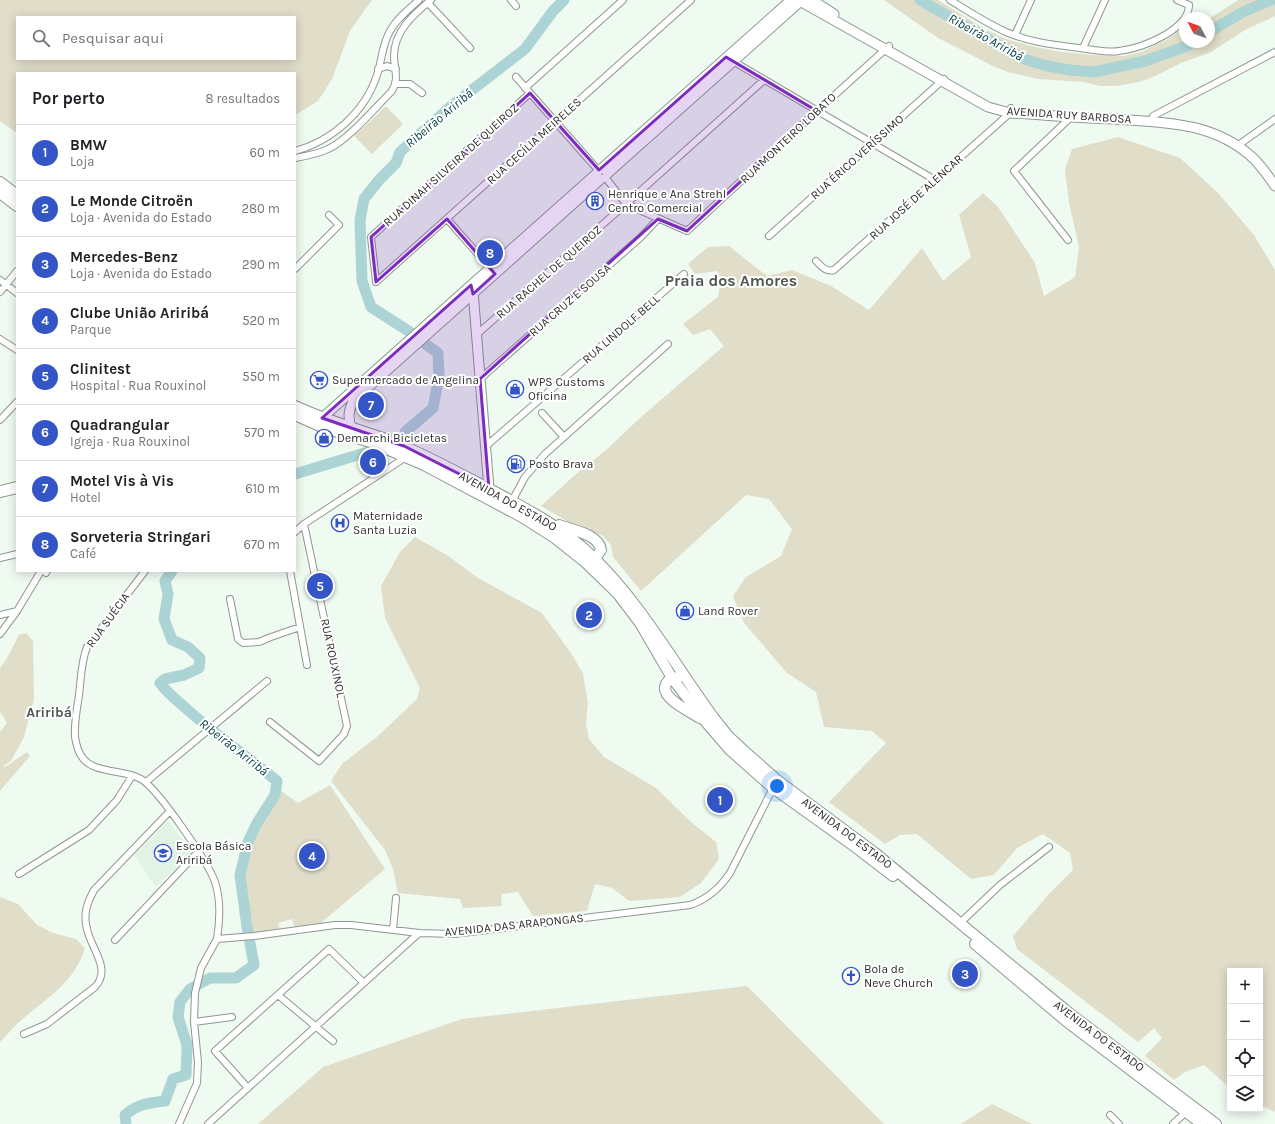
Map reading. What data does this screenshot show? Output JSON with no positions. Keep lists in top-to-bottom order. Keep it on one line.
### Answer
{"streets":{"main road":["AVENIDA RUY BARBOSA","AVENIDA DO ESTADO"],"street":["RUA MONTEIRO LOBATO","RUA CECÍLIA MEIRELES","RUA ÉRICO VERÍSSIMO","RUA DINAH SILVEIRA DE QUEIROZ","RUA JOSÉ DE ALENCAR","RUA RACHEL DE QUEIROZ","RUA CRUZ E SOUSA","RUA LINDOLF BELL","RUA SUÉCIA","RUA ROUXINOL","AVENIDA DAS ARAPONGAS"]},"crossings":[["AVENIDA RUY BARBOSA","RUA MONTEIRO LOBATO"],["AVENIDA RUY BARBOSA","RUA ÉRICO VERÍSSIMO"],["AVENIDA RUY BARBOSA","RUA JOSÉ DE ALENCAR"],["RUA MONTEIRO LOBATO","RUA CRUZ E SOUSA"],["RUA CECÍLIA MEIRELES","RUA DINAH SILVEIRA DE QUEIROZ"],["AVENIDA DO ESTADO","AVENIDA DAS ARAPONGAS"],["RUA SUÉCIA","AVENIDA DAS ARAPONGAS"]],"districts":["Praia dos Amores","Ariribá"],"water":["Ribeirão Ariribá"],"places":{"building":["Henrique e Ana Strehl Centro Comercial"],"supermarket":["Supermercado de Angelina"],"shop":["WPS Customs Oficina","Demarchi Bicicletas","Land Rover"],"fuel station":["Posto Brava"],"hospital":["Maternidade Santa Luzia"],"school or university":["Escola Básica Ariribá"],"church":["Bola de Neve Church"]},"north":"top left","page":{"search":"Pesquisar aqui","heading":["Por perto","8 resultados"],"list":[{"mark":"1","name":"BMW","note":"Loja","value":"60 m"},{"mark":"2","name":"Le Monde Citroën","note":"Loja · Avenida do Estado","value":"280 m"},{"mark":"3","name":"Mercedes-Benz","note":"Loja · Avenida do Estado","value":"290 m"},{"mark":"4","name":"Clube União Ariribá","note":"Parque","value":"520 m"},{"mark":"5","name":"Clinitest","note":"Hospital · Rua Rouxinol","value":"550 m"},{"mark":"6","name":"Quadrangular","note":"Igreja · Rua Rouxinol","value":"570 m"},{"mark":"7","name":"Motel Vis à Vis","note":"Hotel","value":"610 m"},{"mark":"8","name":"Sorveteria Stringari","note":"Café","value":"670 m"}],"pins":["8","7","6","5","2","1","4","3"],"map_buttons":["+","−"]}}
